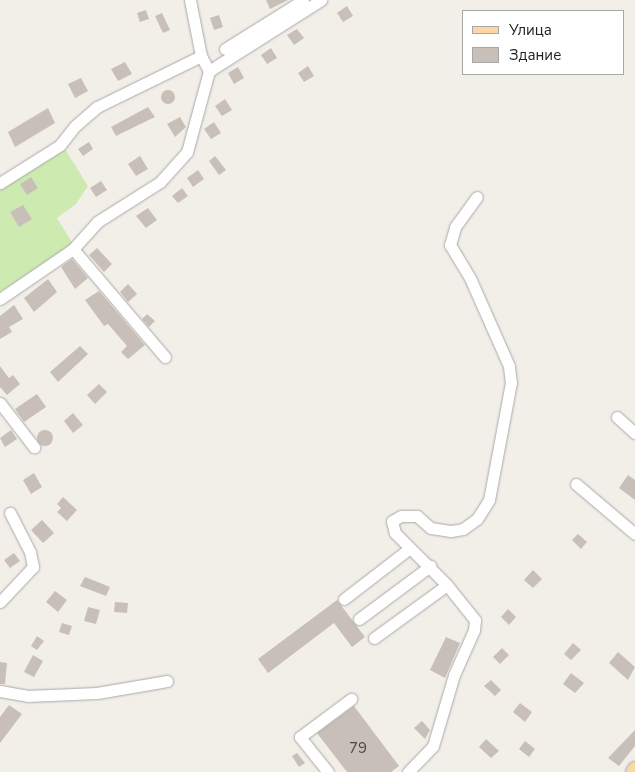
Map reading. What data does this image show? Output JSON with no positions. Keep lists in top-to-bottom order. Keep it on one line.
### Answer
{"house_numbers":["79"],"legend":["Улица","Здание"]}
